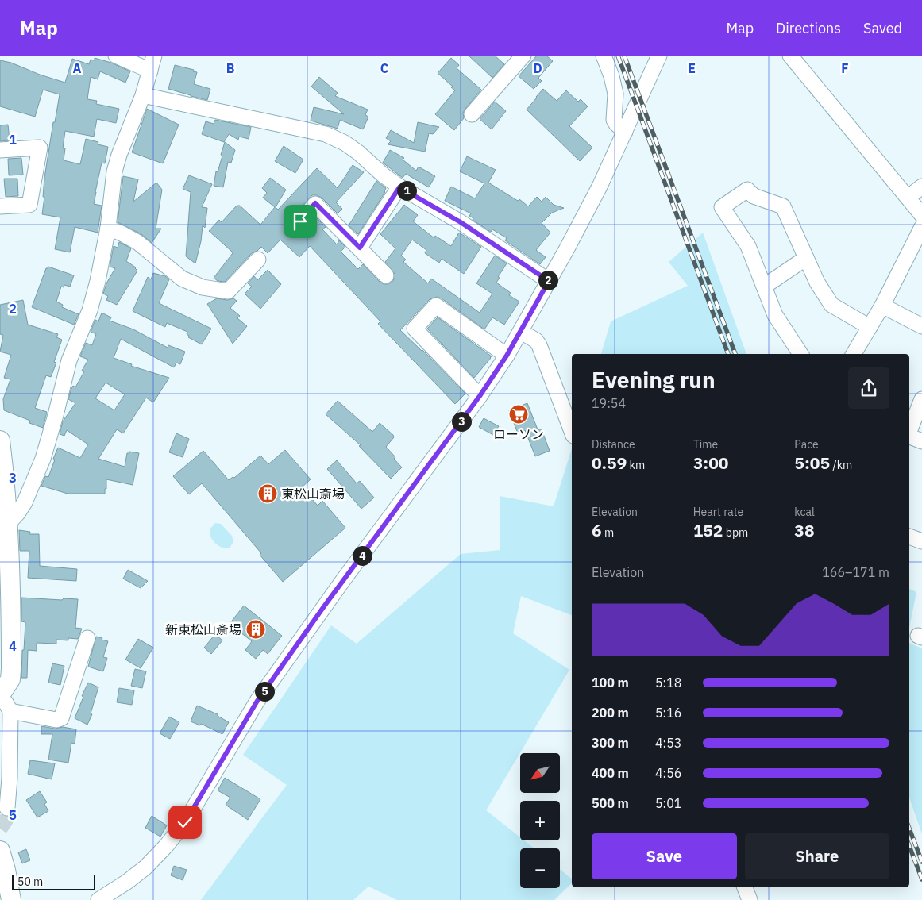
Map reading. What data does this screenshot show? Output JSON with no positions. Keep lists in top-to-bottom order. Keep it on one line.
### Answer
{"places":{"supermarket":["ローソン"],"building":["東松山斎場","新東松山斎場"]},"scale_bar":"50 m","north":"bottom left","page":{"header":"Map","nav":["Map","Directions","Saved"],"pins":["1","2","3","4","5"],"heading":["Evening run","19:54"],"stats":[["Distance","0.59 km"],["Time","3:00"],["Pace","5:05 /km"],["Elevation","6 m"],["Heart rate","152 bpm"],["kcal","38"]],"chart":["Elevation","166–171 m"],"list":[{"name":"100 m","note":"5:18"},{"name":"200 m","note":"5:16"},{"name":"300 m","note":"4:53"},{"name":"400 m","note":"4:56"},{"name":"500 m","note":"5:01"}],"map_buttons":["+","−"],"buttons":["Save","Share"],"scale":"50 m"},"grid":{"columns":["A","B","C","D","E","F"],"rows":["1","2","3","4","5"]}}
